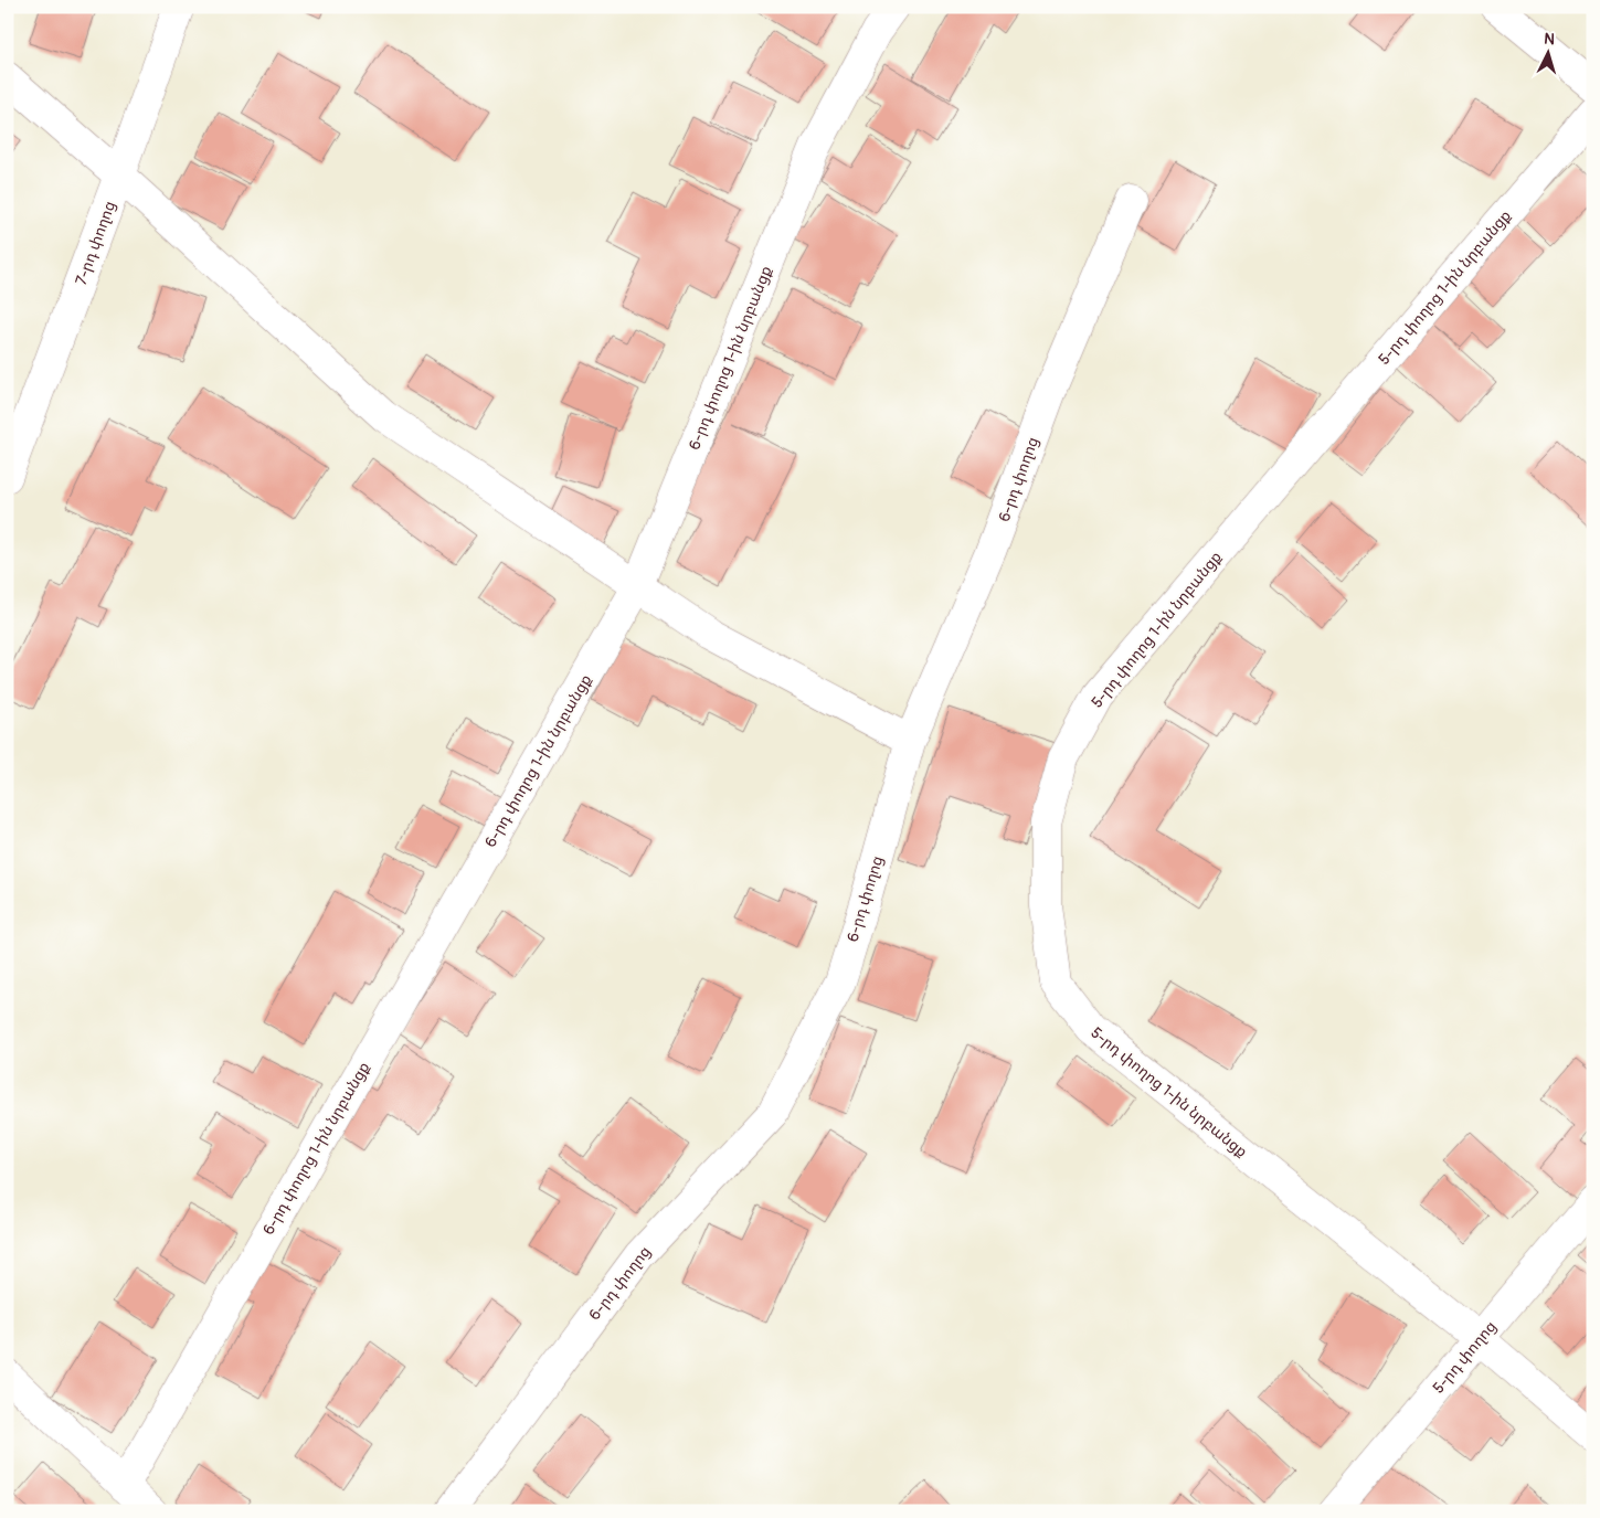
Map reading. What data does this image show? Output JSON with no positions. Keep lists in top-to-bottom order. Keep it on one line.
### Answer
{"streets":{"street":["7-րդ փողոց","5-րդ փողոց 1-ին նրբանցք","6-րդ փողոց 1-ին նրբանցք","6-րդ փողոց","5-րդ փողոց"]},"crossings":[["5-րդ փողոց 1-ին նրբանցք","5-րդ փողոց"]],"north":"top"}
